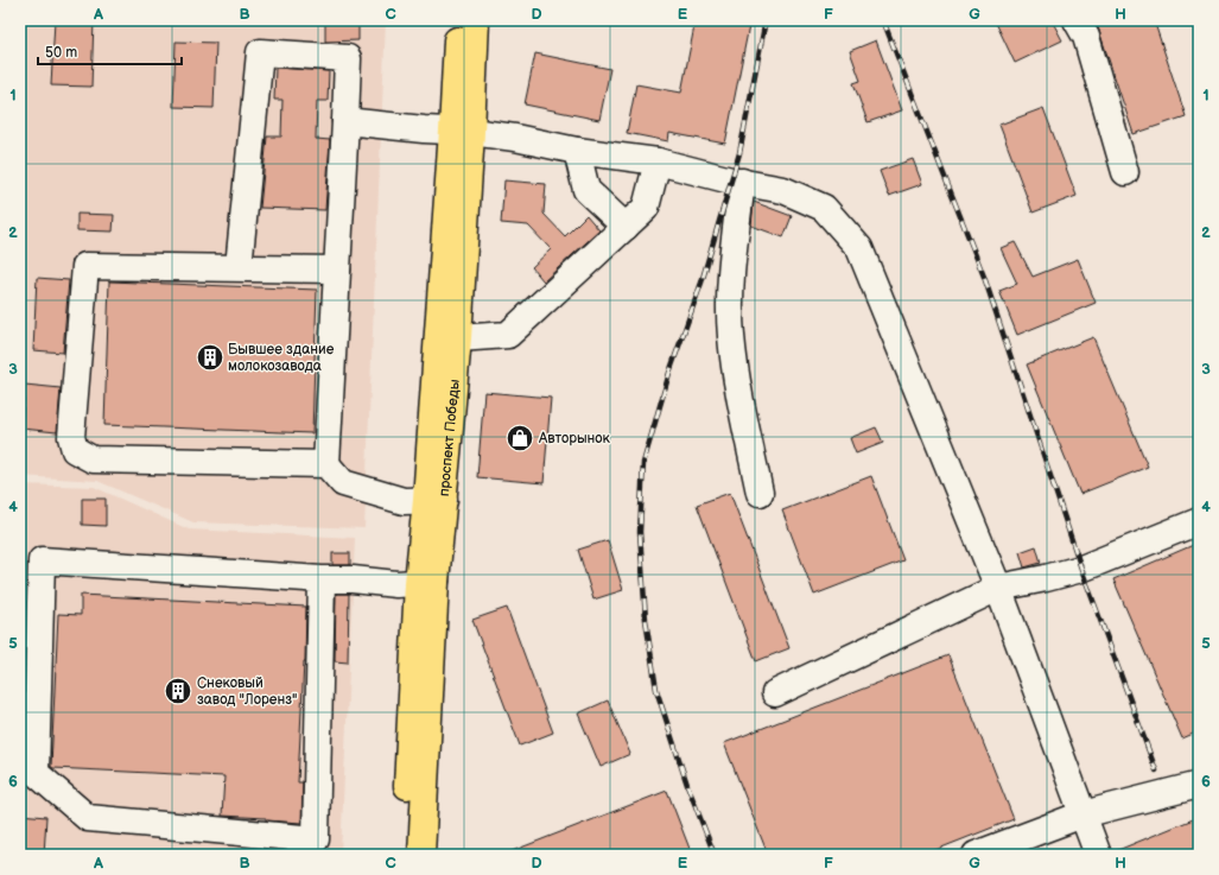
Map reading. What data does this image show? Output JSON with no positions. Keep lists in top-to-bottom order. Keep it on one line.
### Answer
{"streets":{"main road":["проспект Победы"]},"places":{"building":["Бывшее здание молокозавода","Снековый завод \"Лоренз\""],"shop":["Авторынок"]},"scale_bar":"50 m","grid":{"columns":["A","B","C","D","E","F","G","H"],"rows":["1","2","3","4","5","6"]}}
